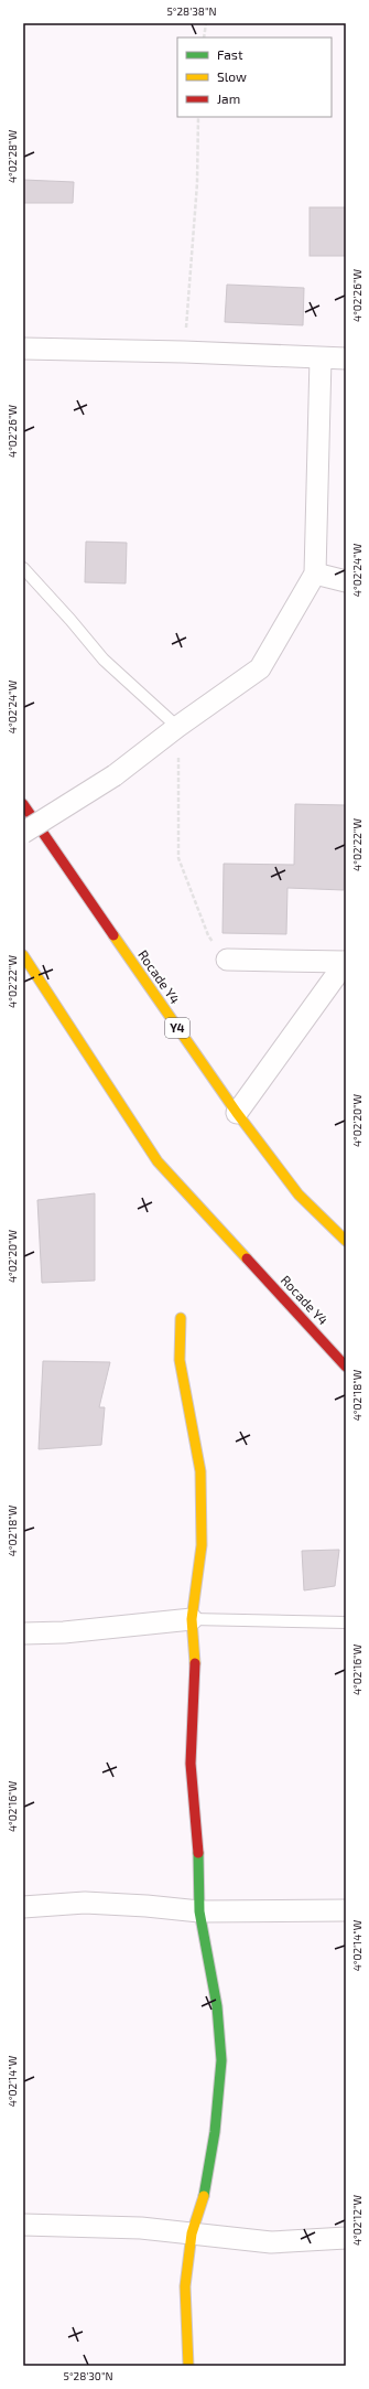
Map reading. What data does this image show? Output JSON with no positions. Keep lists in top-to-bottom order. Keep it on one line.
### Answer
{"streets":{"main road":["Rocade Y4","Y4"]},"legend":["Fast","Slow","Jam"],"coordinates":["5°28'38\"N","4°02'28\"W","4°02'26\"W","4°02'24\"W","4°02'22\"W","4°02'20\"W","4°02'18\"W","4°02'16\"W","4°02'14\"W","4°02'12\"W","5°28'30\"N"]}
